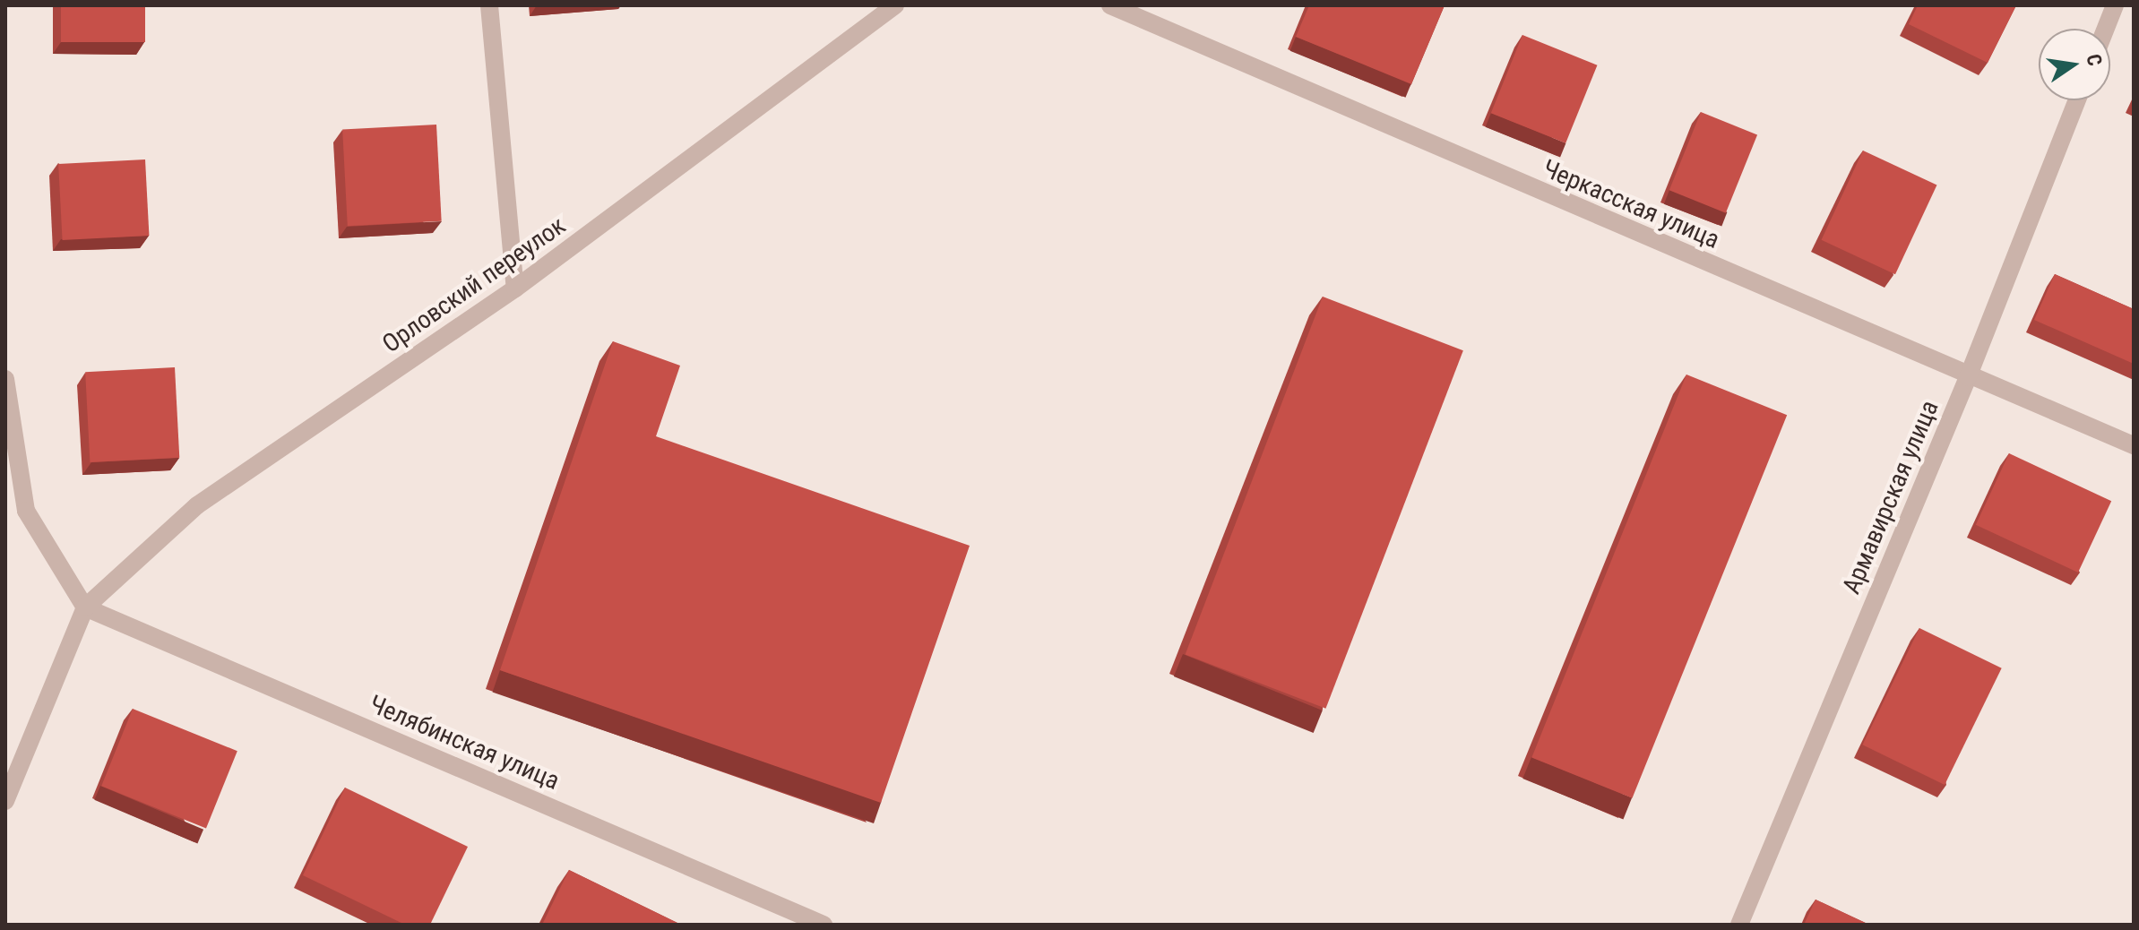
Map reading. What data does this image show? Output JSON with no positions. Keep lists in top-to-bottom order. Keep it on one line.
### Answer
{"streets":{"street":["Черкасская улица","Орловский переулок","Армавирская улица","Челябинская улица"]},"crossings":[["Черкасская улица","Армавирская улица"],["Орловский переулок","Челябинская улица"]],"north":"right"}
